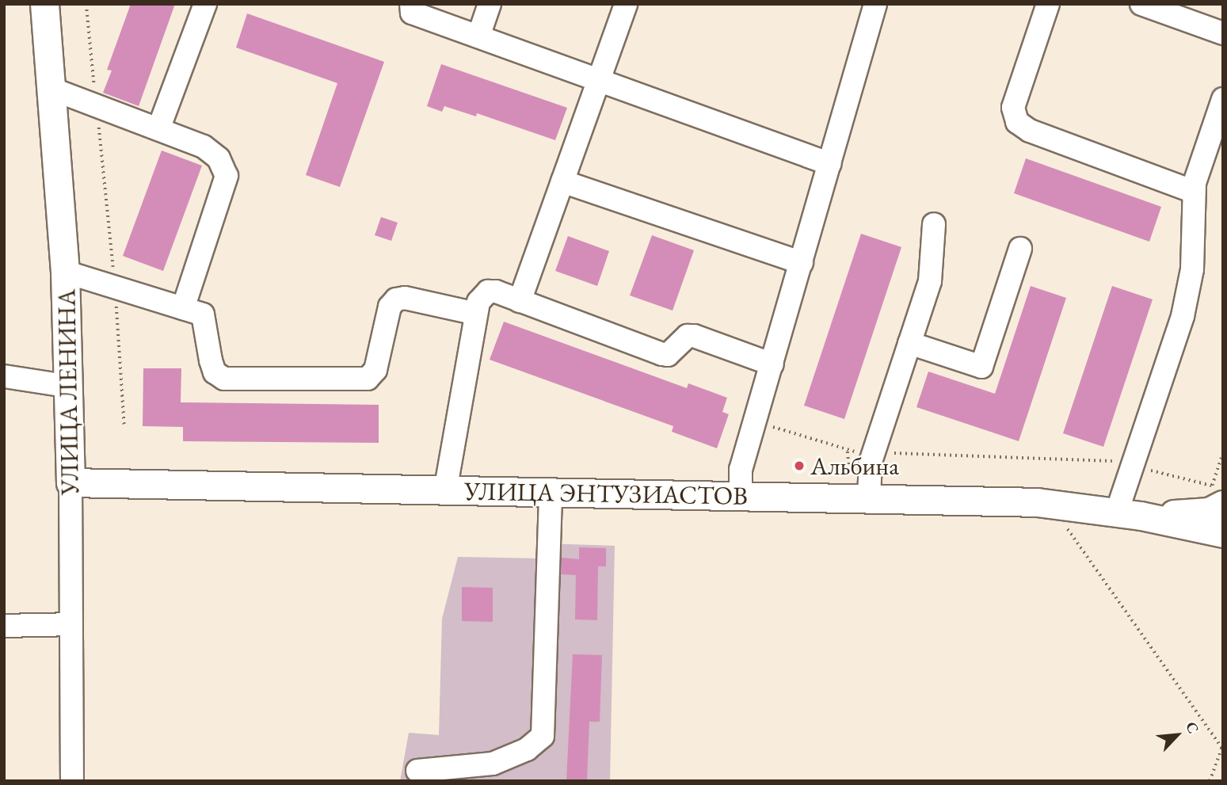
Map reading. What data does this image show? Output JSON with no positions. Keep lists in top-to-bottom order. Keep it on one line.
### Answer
{"streets":{"main road":["УЛИЦА ЛЕНИНА","УЛИЦА ЭНТУЗИАСТОВ"]},"crossings":[["УЛИЦА ЛЕНИНА","УЛИЦА ЭНТУЗИАСТОВ"]],"places":["Альбина"],"north":"top right"}
